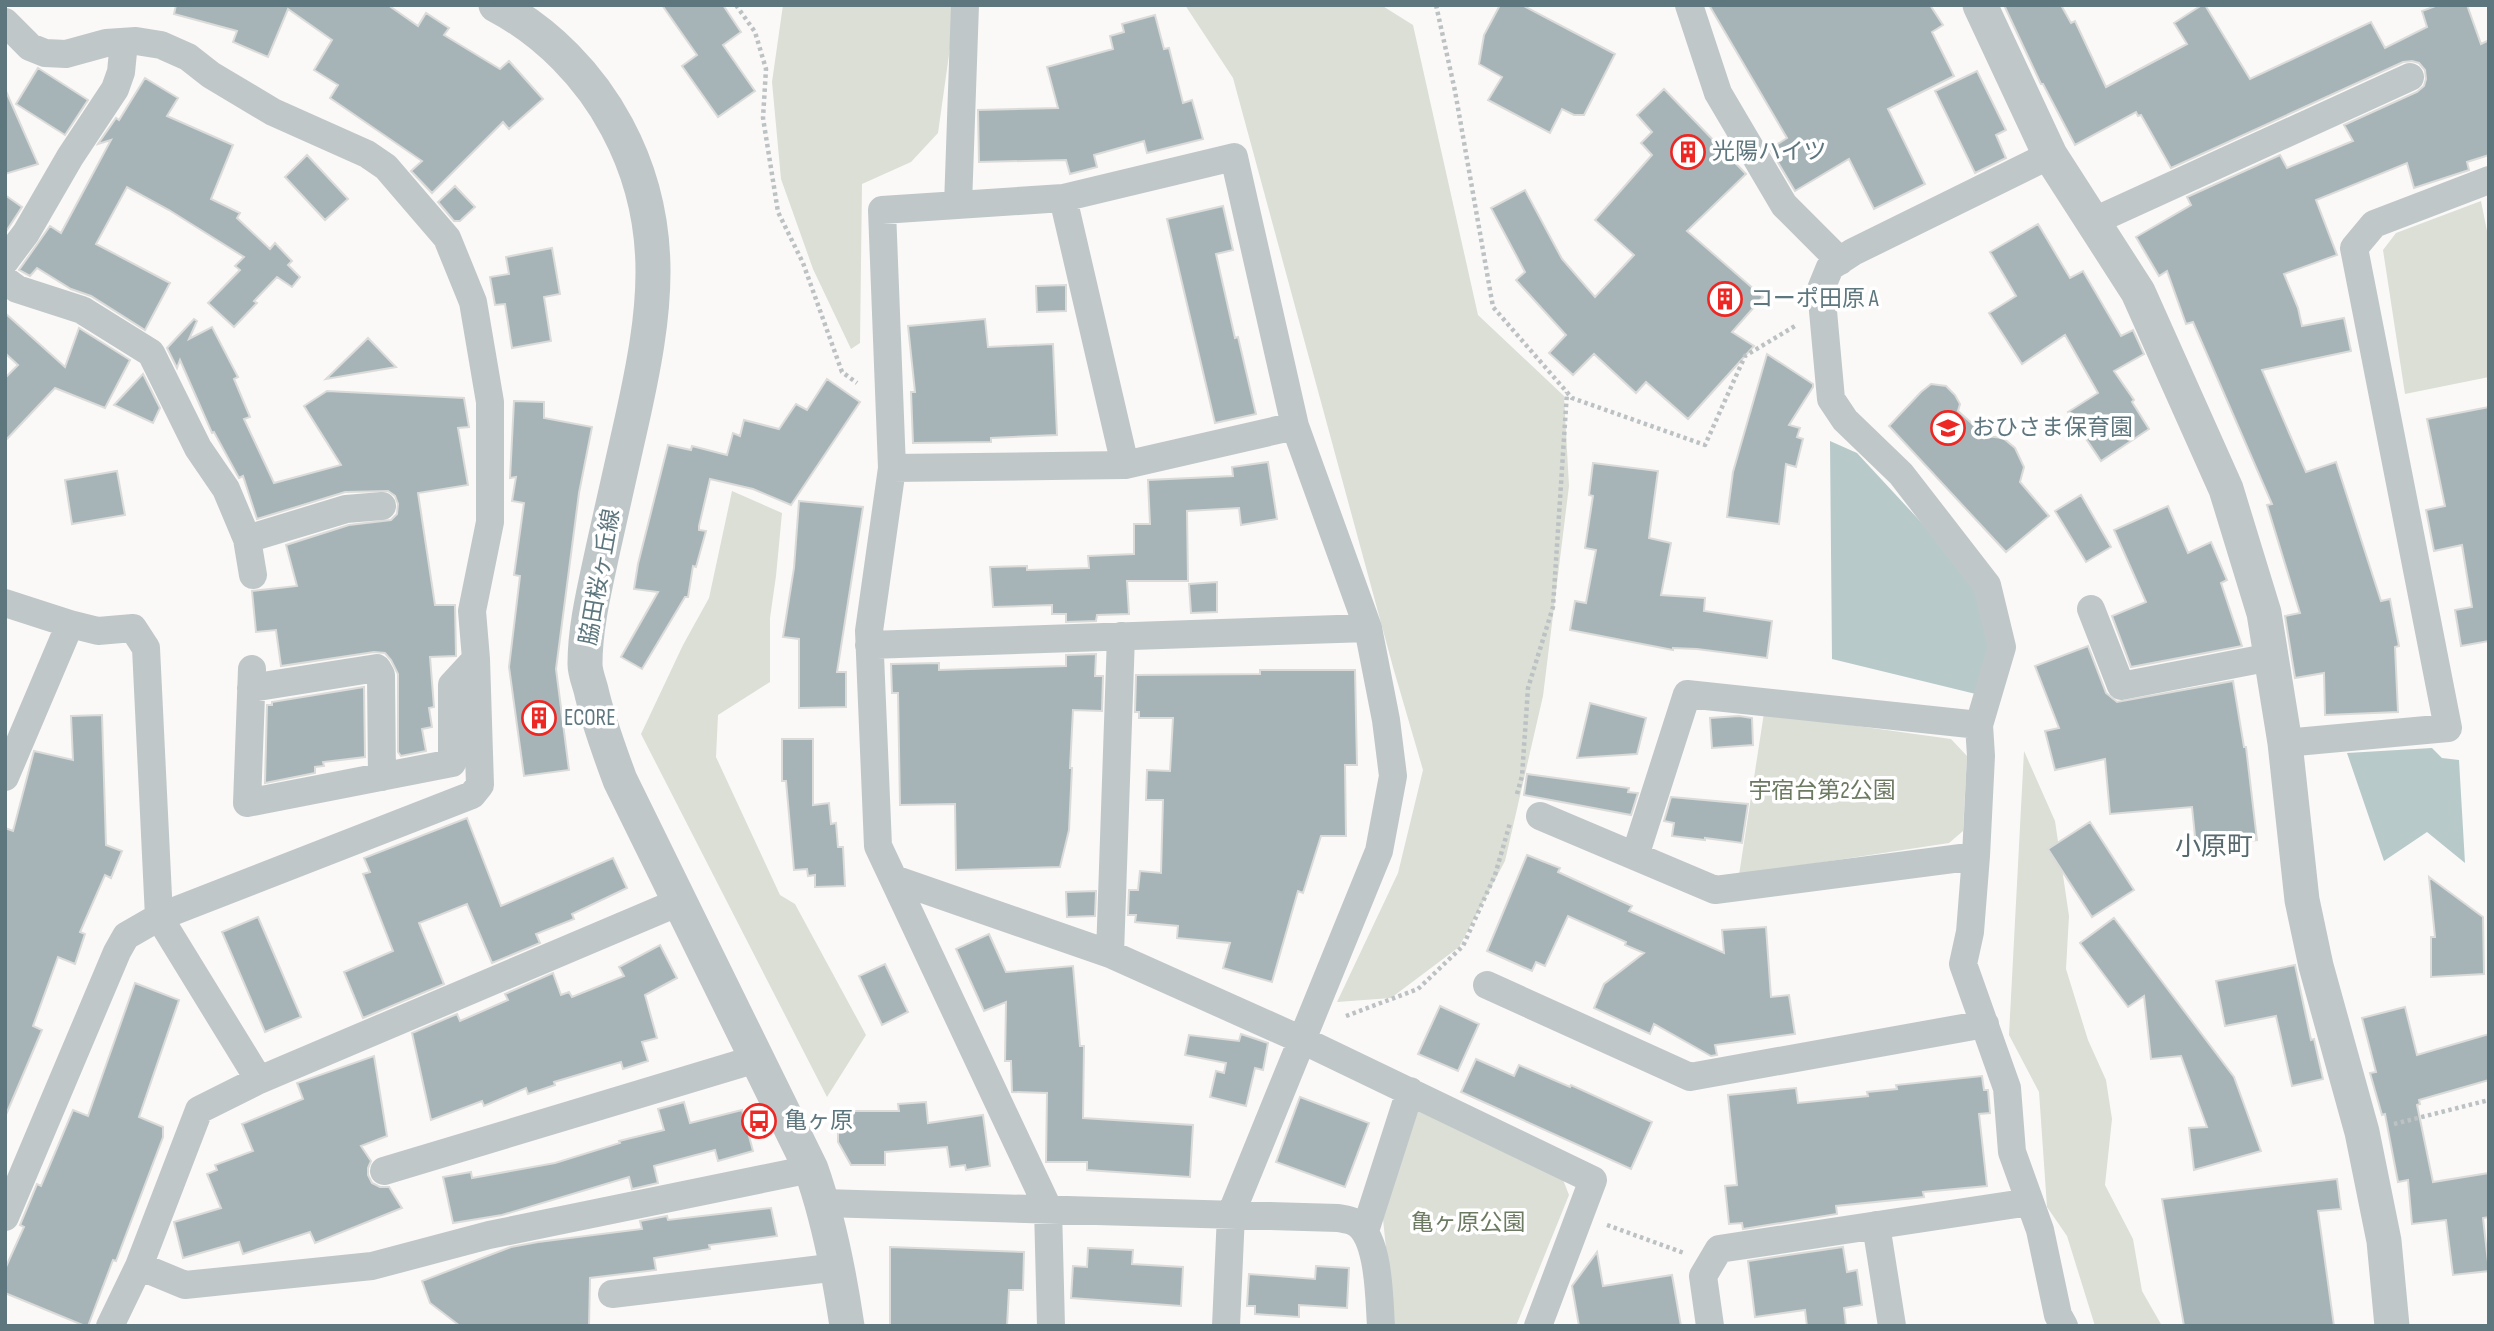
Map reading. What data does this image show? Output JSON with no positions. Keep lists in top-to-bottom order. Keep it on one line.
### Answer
{"streets":{"street":["脇田桜ヶ丘線"]},"districts":["小原町"],"parks":["宇宿台第2公園","亀ヶ原公園"],"places":{"building":["光陽ハイツ","コーポ田原 A","ECORE"],"school or university":["おひさま保育園"],"bus stop":["亀ヶ原"]}}
